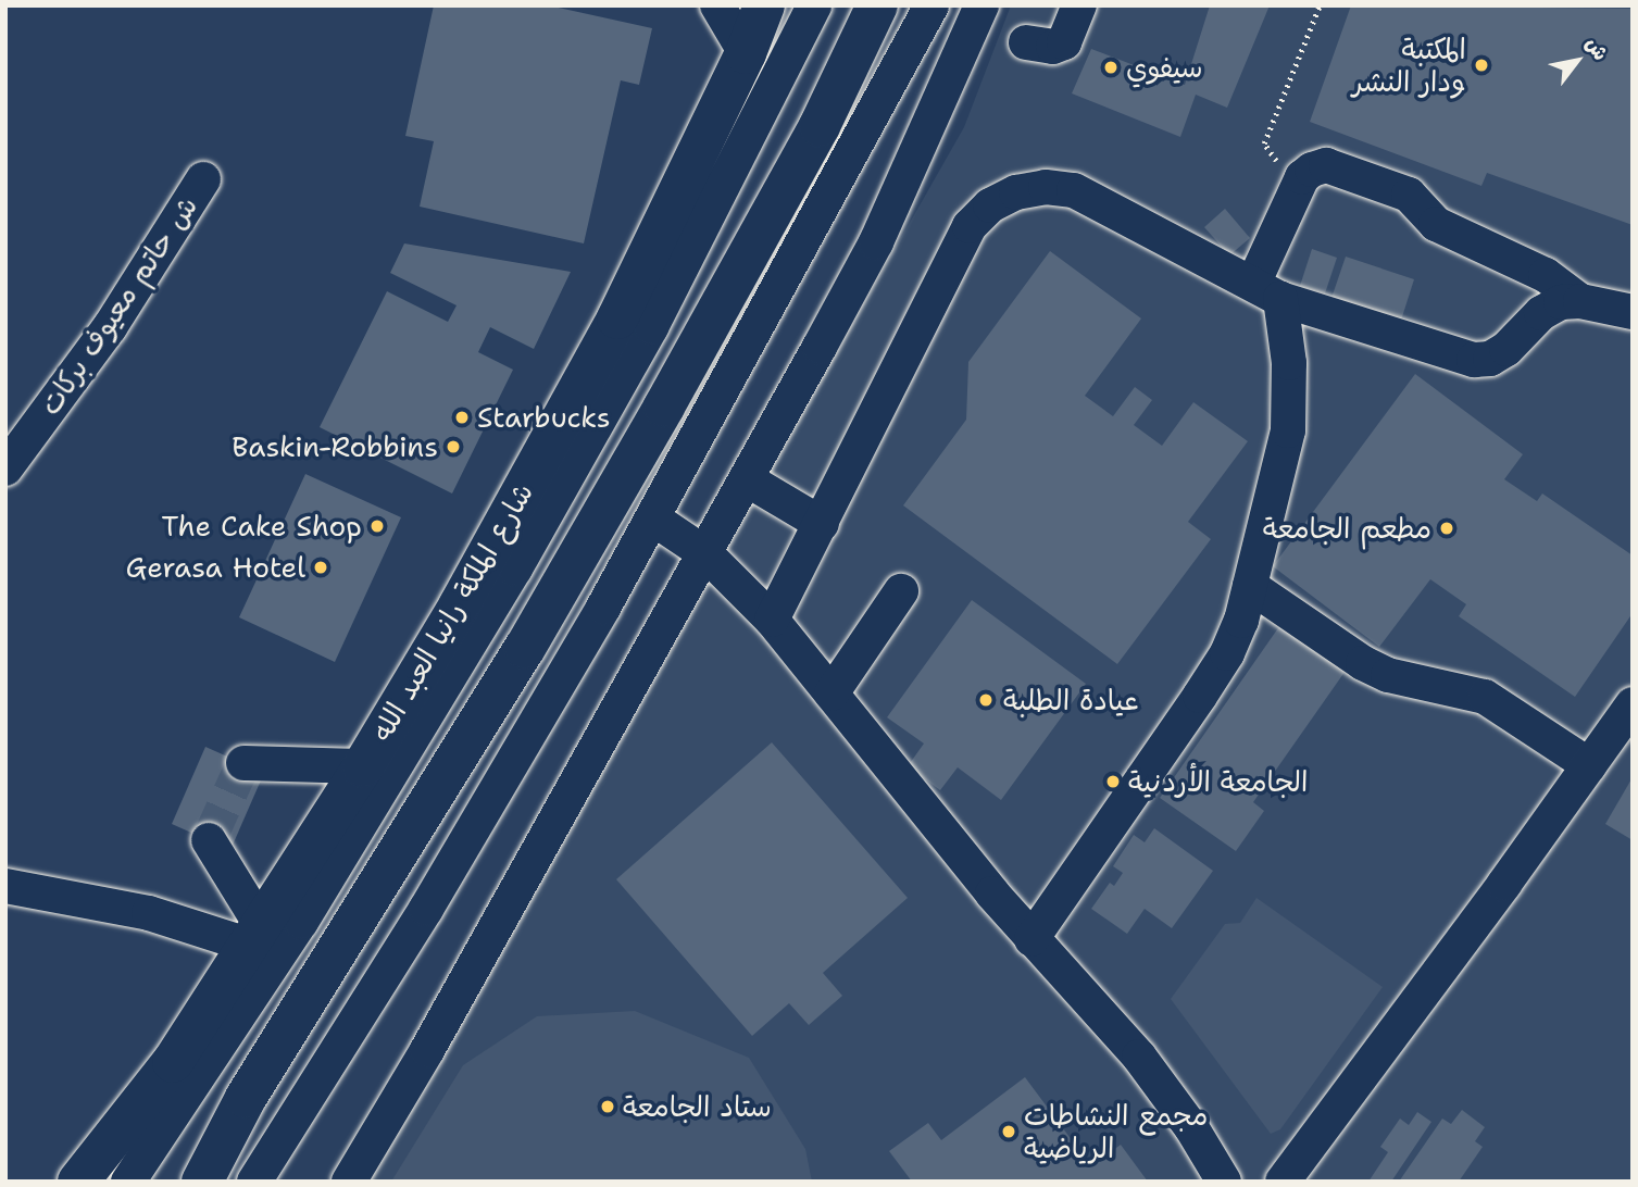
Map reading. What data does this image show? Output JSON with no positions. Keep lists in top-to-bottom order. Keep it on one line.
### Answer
{"streets":{"main road":["شارع الملكة رانيا العبد الله"],"street":["ش حاتم معيوف بركات"]},"places":["المكتبة ودار النشر","سيفوي","Starbucks","Baskin-Robbins","The Cake Shop","مطعم الجامعة","Gerasa Hotel","عيادة الطلبة","الجامعة الأردنية","ستاد الجامعة","مجمع النشاطات الرياضية"],"north":"top right"}
